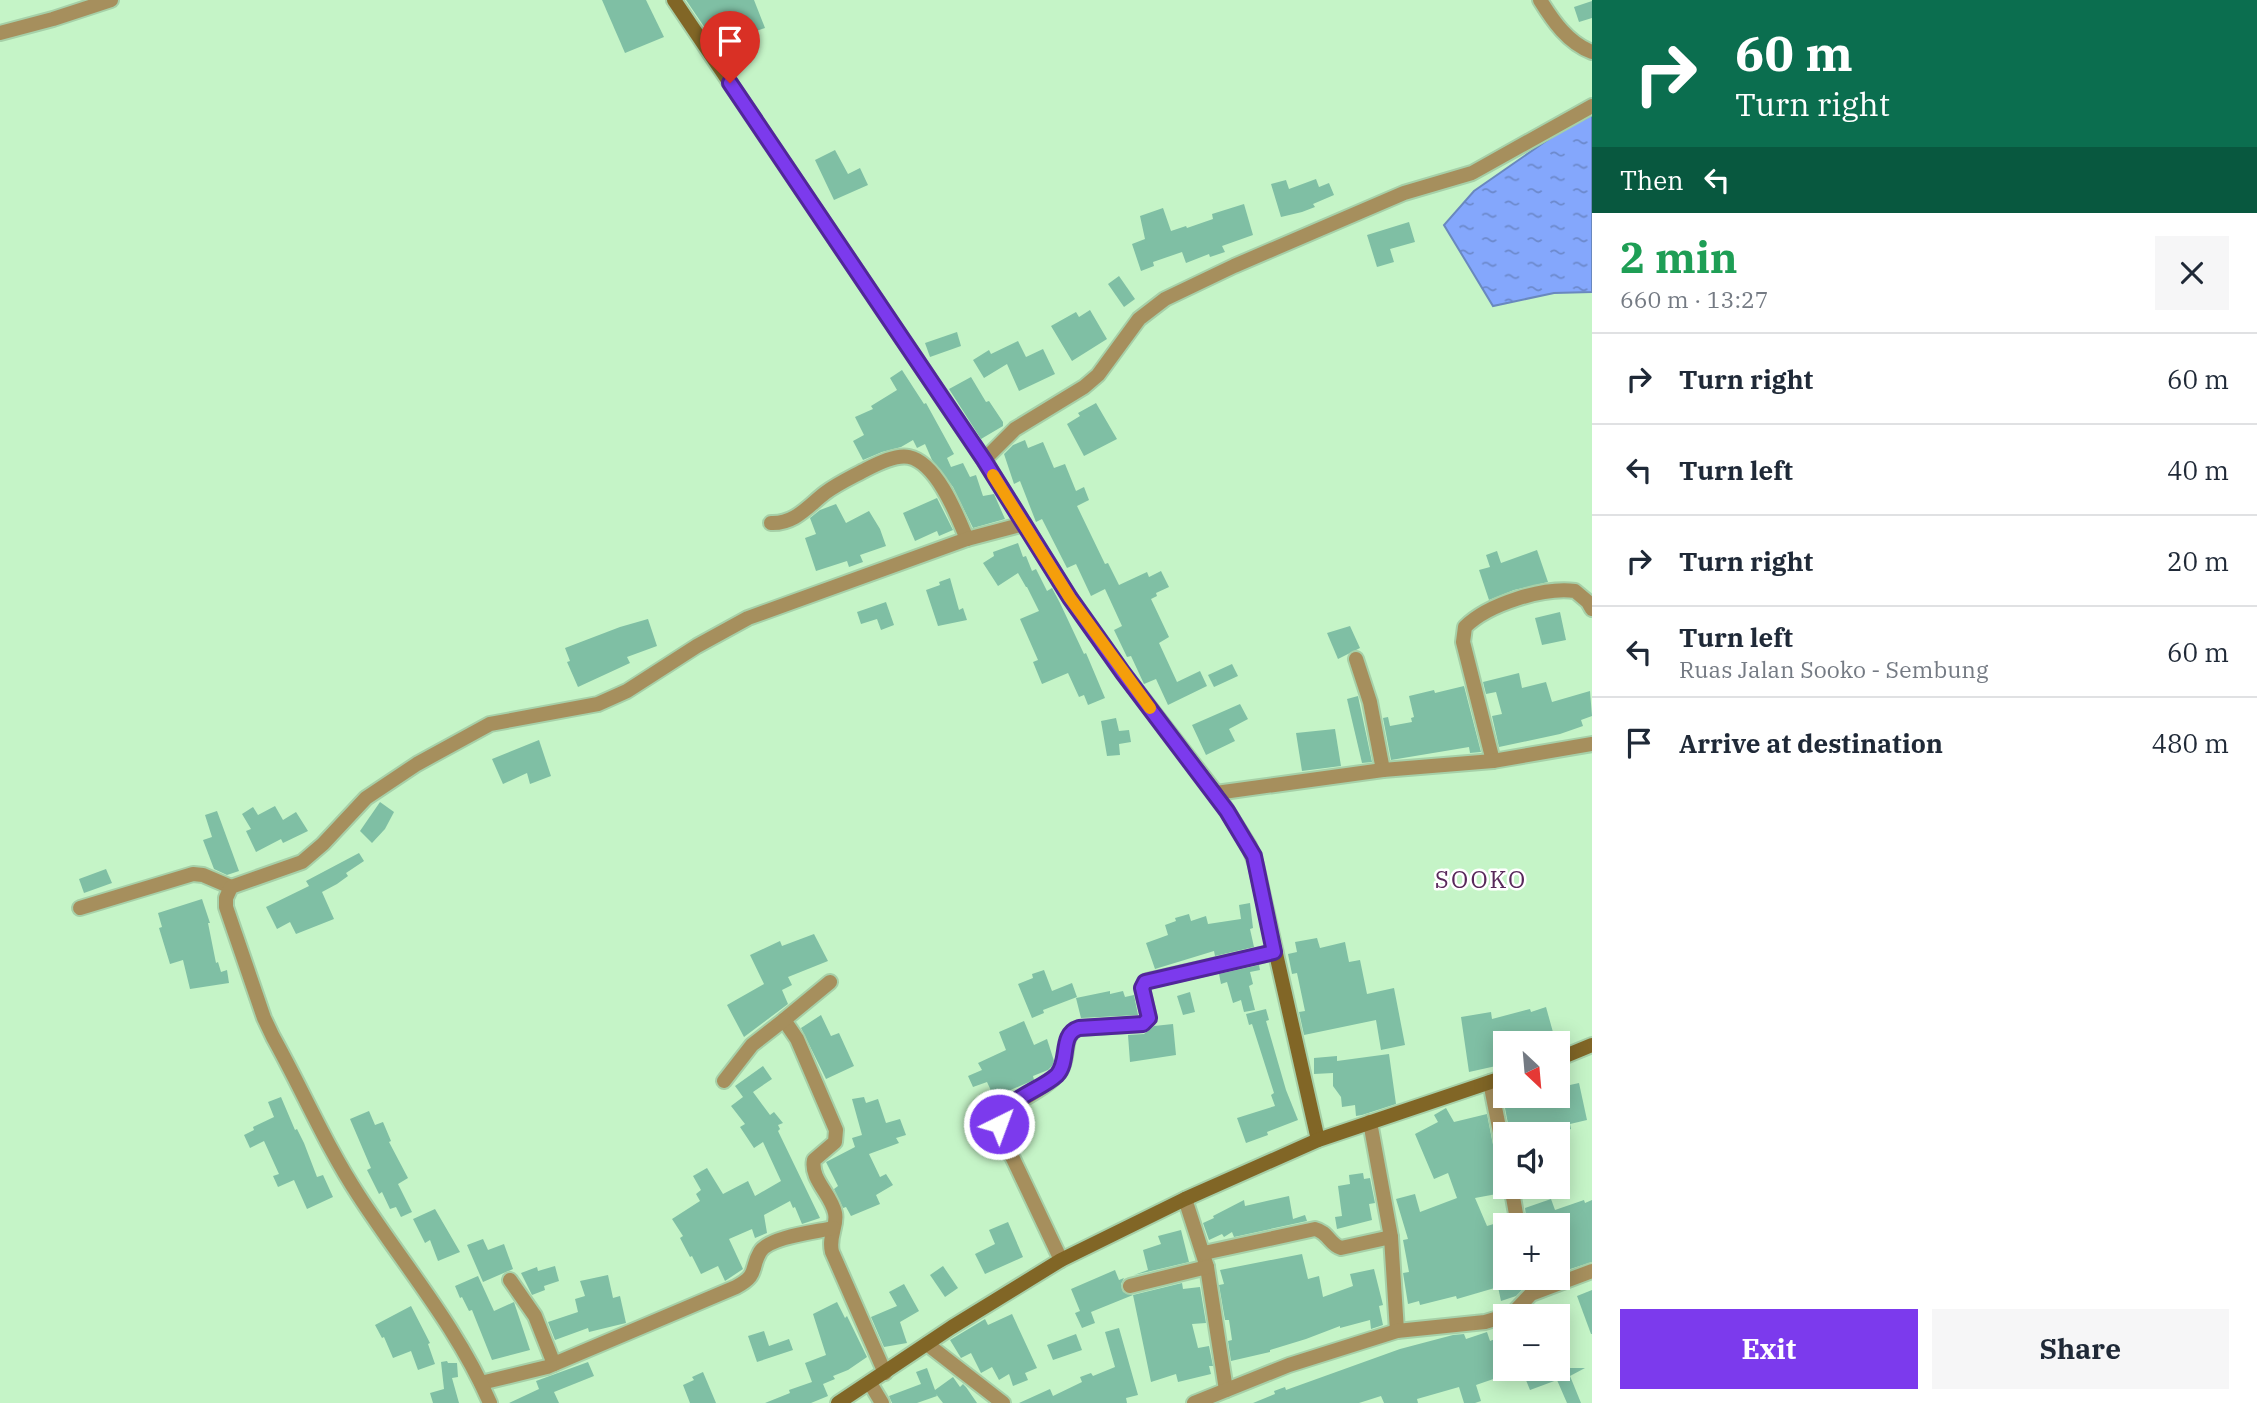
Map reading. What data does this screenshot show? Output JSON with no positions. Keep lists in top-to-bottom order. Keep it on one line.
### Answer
{"districts":["SOOKO"],"north":"bottom right","page":{"turn":["60 m","Turn right"],"then":"Then","heading":["2 min","660 m · 13:27"],"list":[{"name":"Turn right","value":"60 m"},{"name":"Turn left","value":"40 m"},{"name":"Turn right","value":"20 m"},{"name":"Turn left","note":"Ruas Jalan Sooko - Sembung","value":"60 m"},{"name":"Arrive at destination","value":"480 m"}],"map_buttons":["+","−"],"buttons":["Exit","Share"]}}
